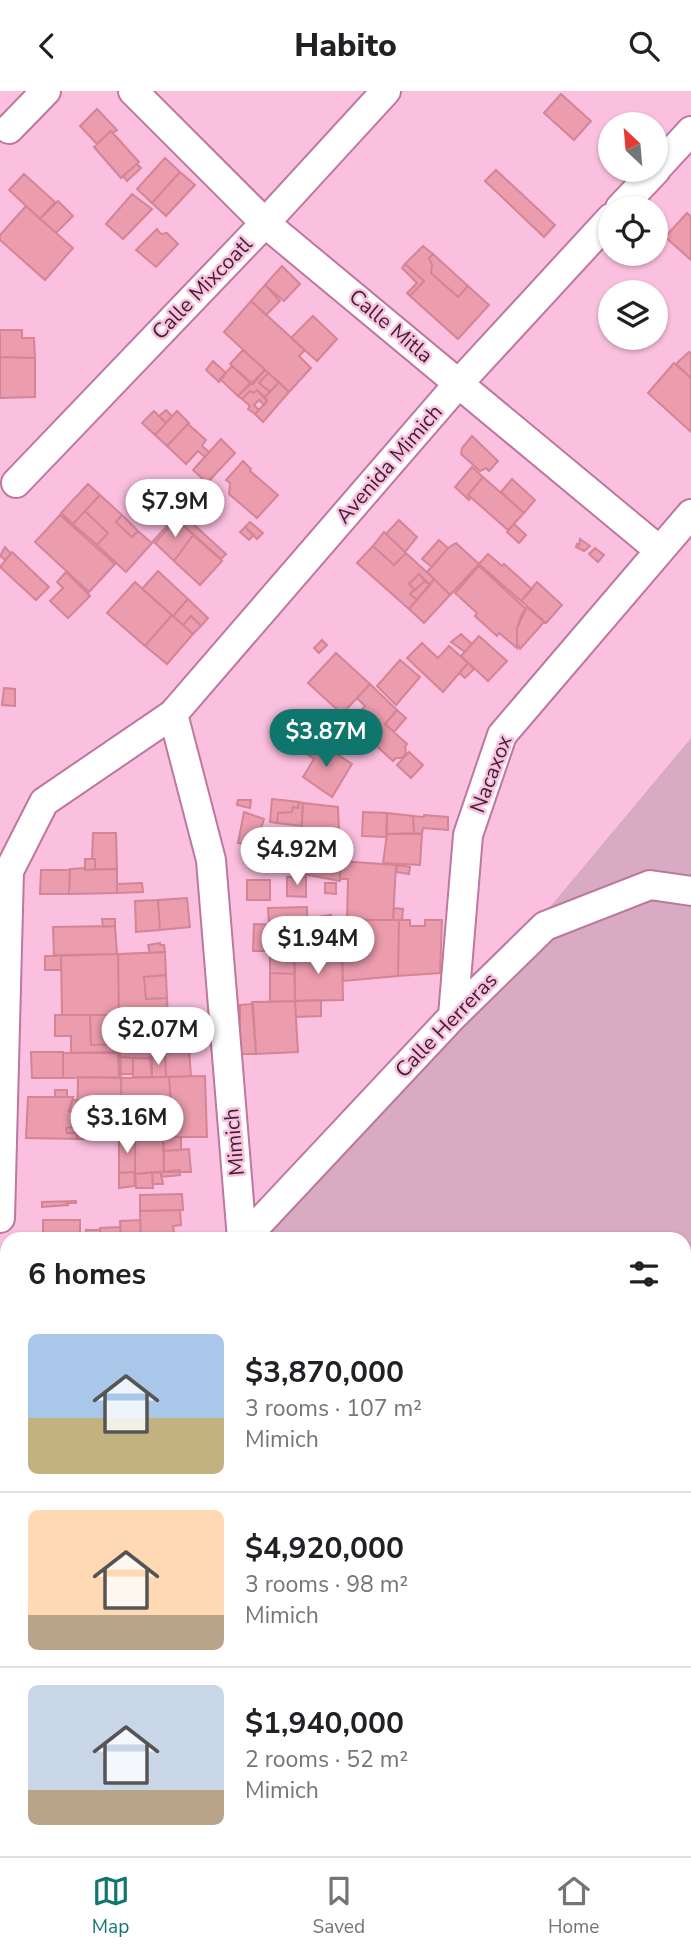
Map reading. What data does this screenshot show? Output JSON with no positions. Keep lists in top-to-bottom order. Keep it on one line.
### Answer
{"streets":{"street":["Calle Mixcoatl","Calle Mitla","Avenida Mimich","Nacaxox","Calle Herreras","Mimich"]},"crossings":[["Calle Mixcoatl","Calle Mitla"],["Calle Mitla","Avenida Mimich"],["Calle Mitla","Nacaxox"],["Avenida Mimich","Mimich"],["Nacaxox","Calle Herreras"]],"north":"top left","page":{"header":"Habito","price":["$7.9M","$3.87M","$4.92M","$1.94M","$2.07M","$3.16M"],"heading":"6 homes","list":[{"name":"$3,870,000","note":"3 rooms · 107 m² · Mimich"},{"name":"$4,920,000","note":"3 rooms · 98 m² · Mimich"},{"name":"$1,940,000","note":"2 rooms · 52 m² · Mimich"}],"tabs":["Map","Saved","Home"]}}
